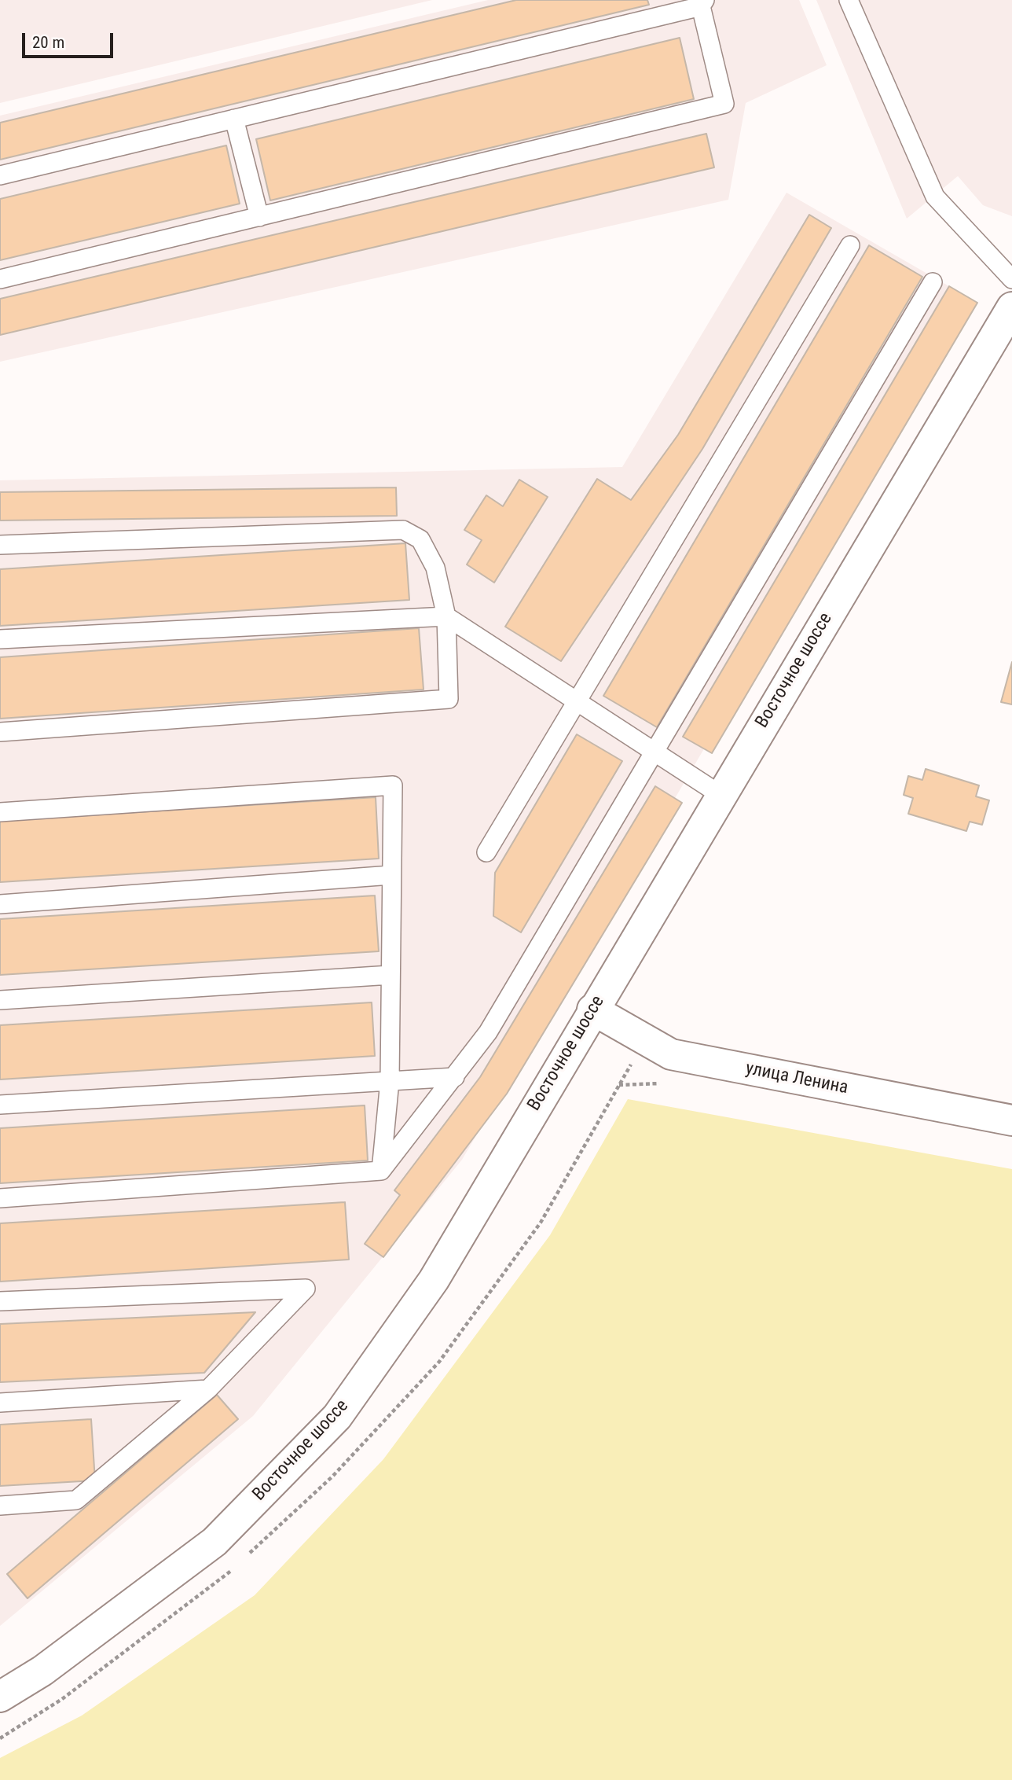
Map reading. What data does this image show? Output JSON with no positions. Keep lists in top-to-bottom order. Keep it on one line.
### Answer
{"streets":{"main road":["Восточное шоссе","улица Ленина"]},"crossings":[["Восточное шоссе","улица Ленина"]],"scale_bar":"20 m"}
